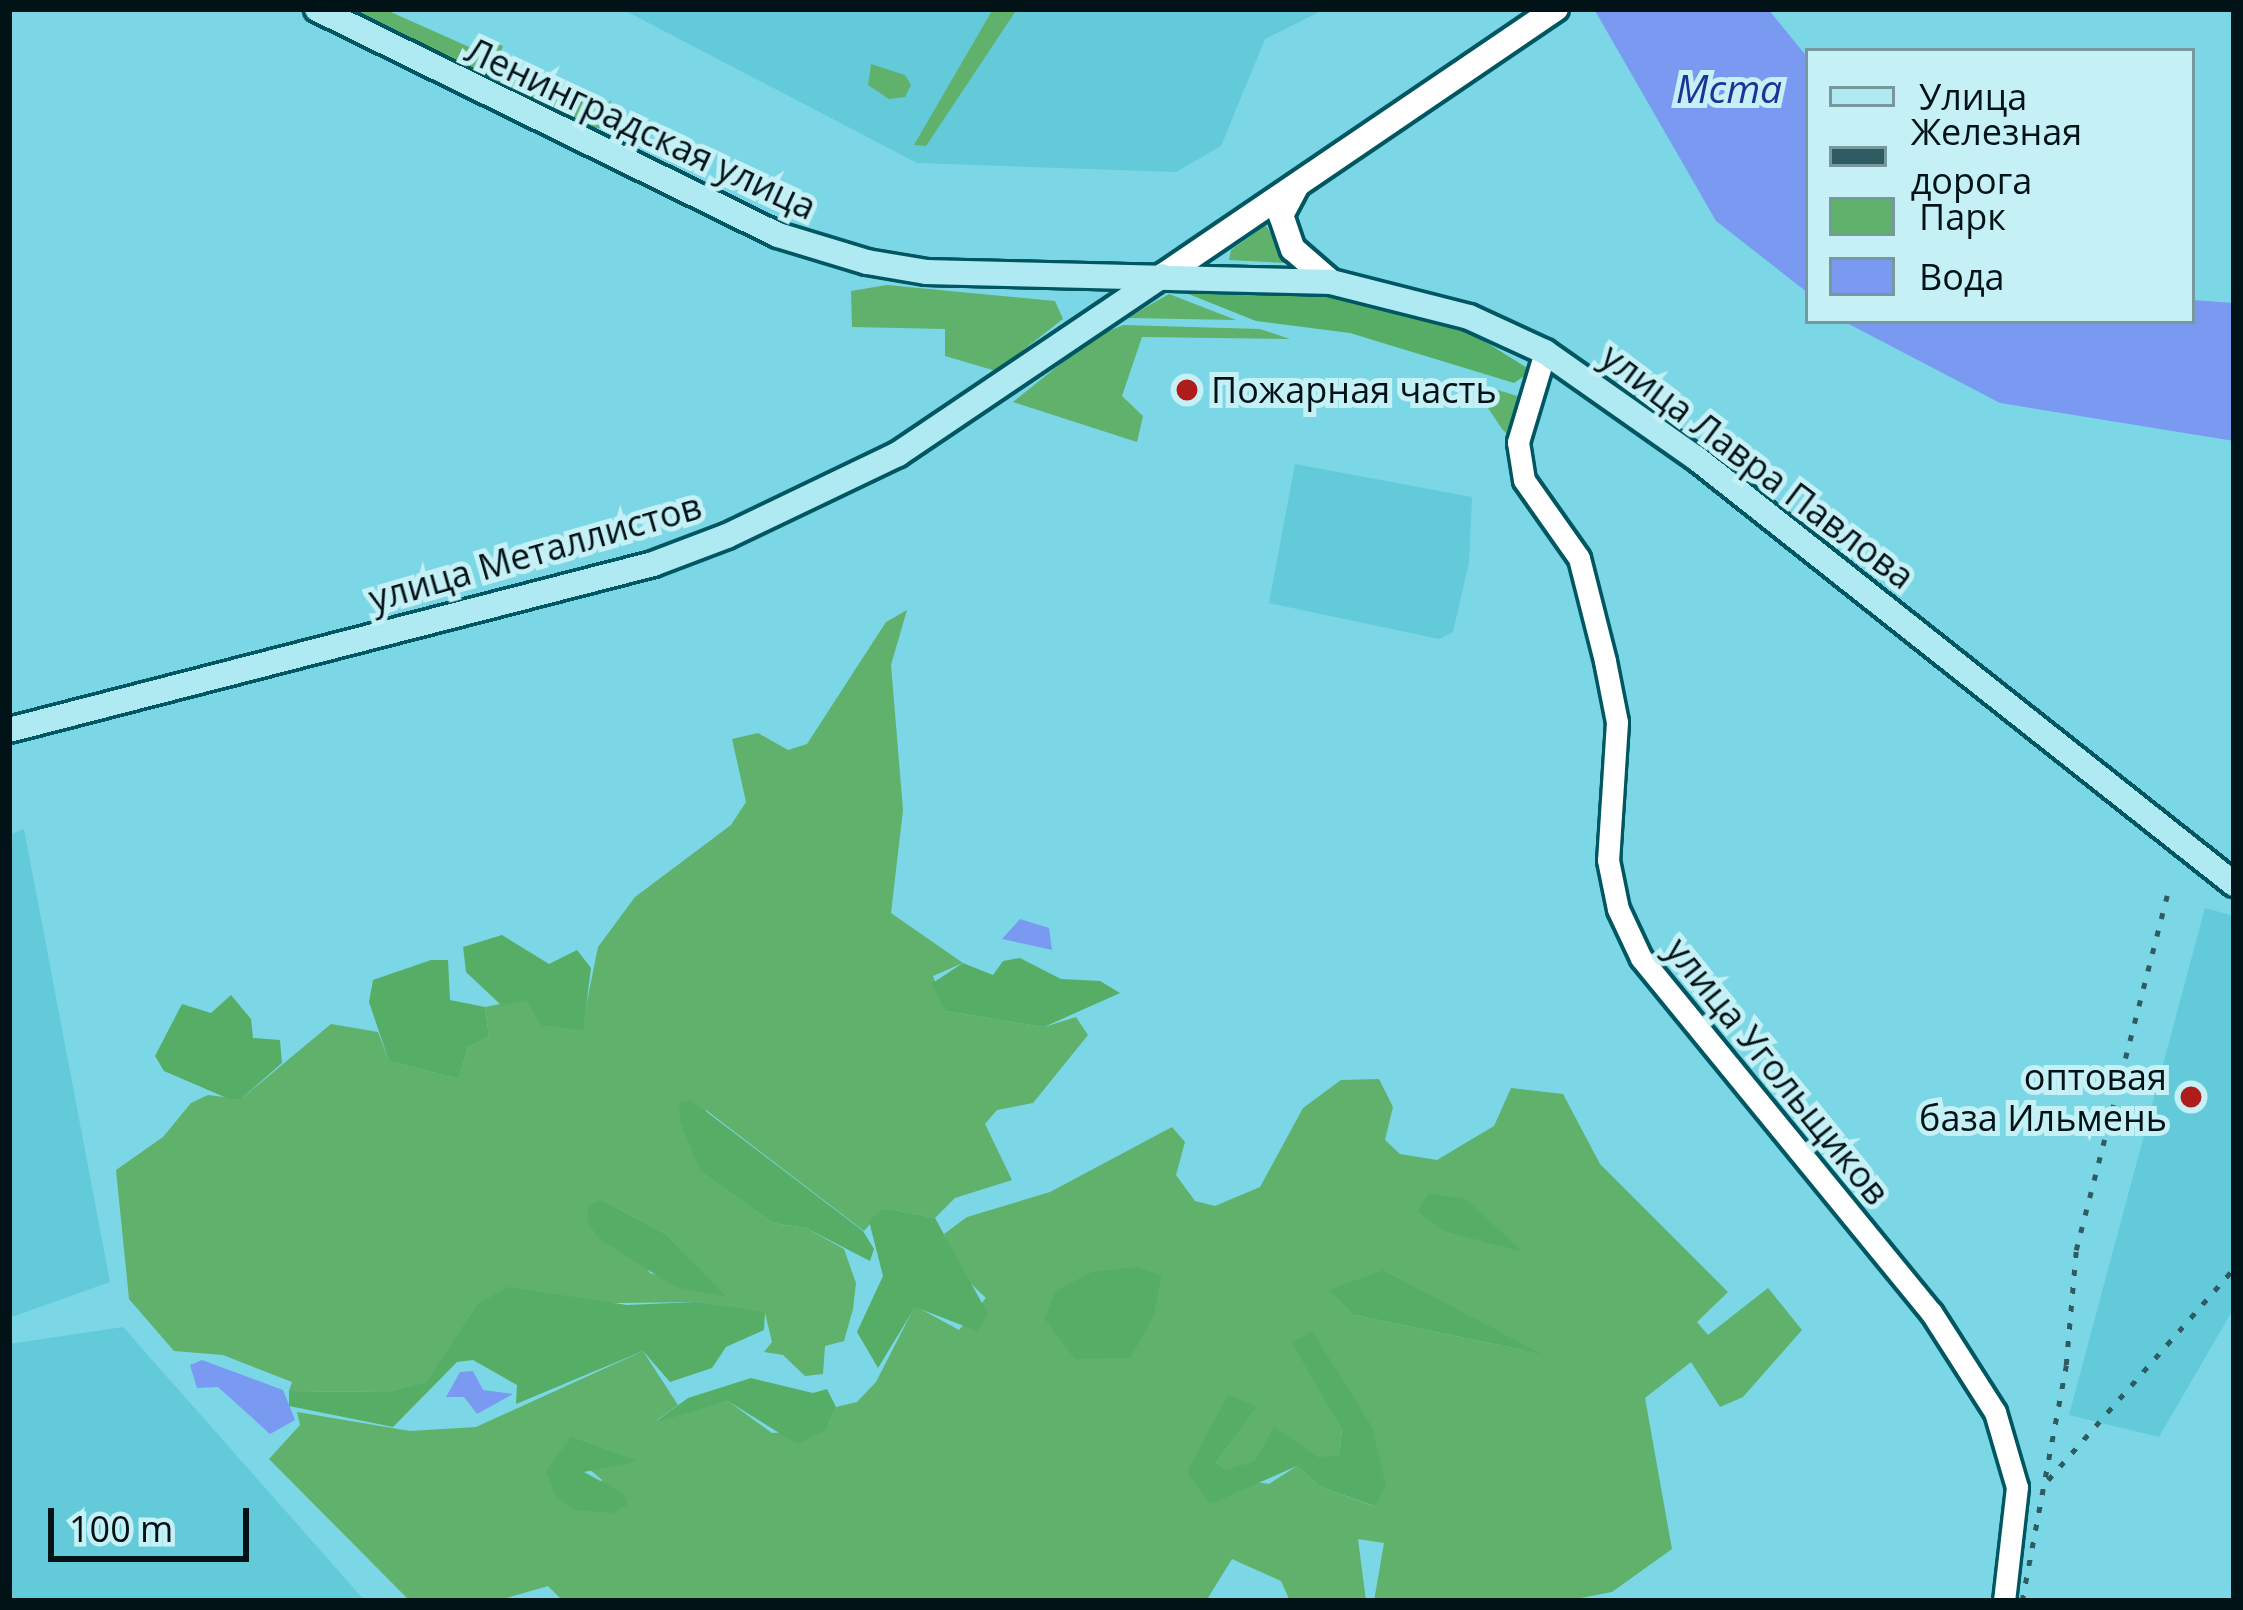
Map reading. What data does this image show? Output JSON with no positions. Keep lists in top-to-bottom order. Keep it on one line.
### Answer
{"streets":{"main road":["Ленинградская улица","улица Лавра Павлова","улица Металлистов"],"street":["улица Угольщиков"]},"crossings":[["Ленинградская улица","улица Лавра Павлова"],["Ленинградская улица","улица Металлистов"],["улица Лавра Павлова","улица Металлистов"],["улица Лавра Павлова","улица Угольщиков"]],"water":["Мста"],"places":["Пожарная часть","оптовая база Ильмень"],"legend":["Улица","Железная дорога","Парк","Вода"],"scale_bar":"100 m"}
